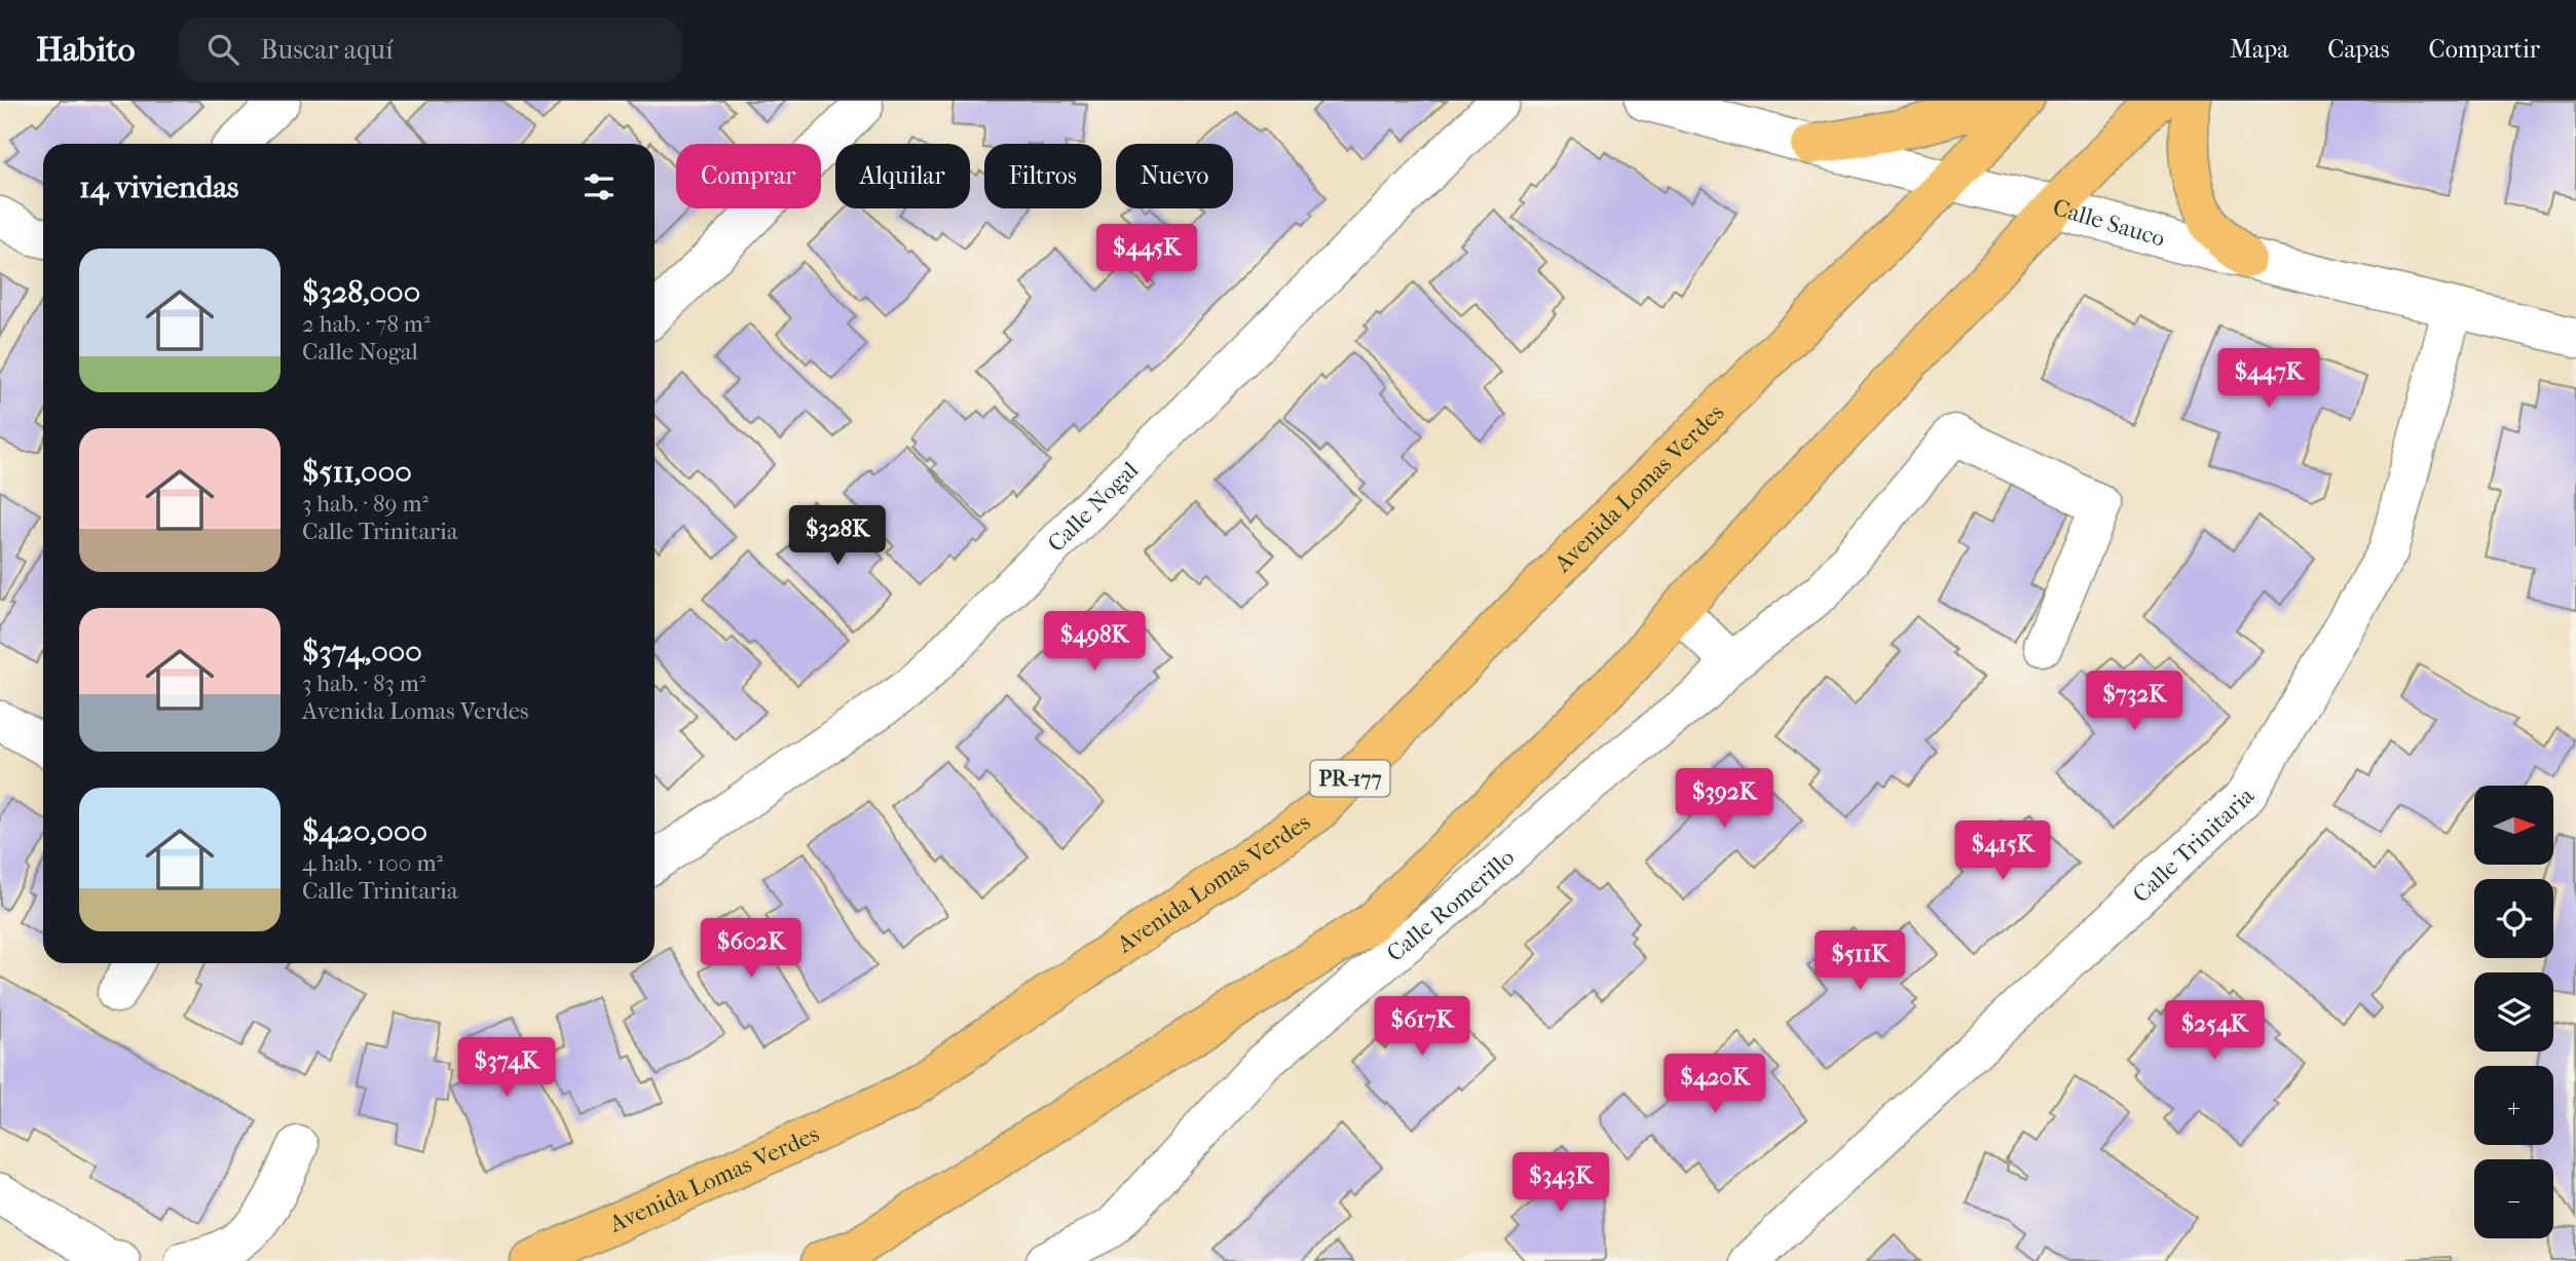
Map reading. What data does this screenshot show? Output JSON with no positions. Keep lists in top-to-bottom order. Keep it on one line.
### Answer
{"streets":{"main road":["Avenida Lomas Verdes","PR-177"],"street":["Calle Sauco","Calle Nogal","Calle Trinitaria","Calle Romerillo"]},"crossings":[["Calle Sauco","Avenida Lomas Verdes"],["Calle Sauco","Calle Trinitaria"]],"north":"right","page":{"header":"Habito","search":"Buscar aquí","nav":["Mapa","Capas","Compartir"],"chip":["Comprar","Alquilar","Filtros","Nuevo"],"heading":"14 viviendas","price":["$445K","$447K","$328K","$498K","$732K","$392K","$415K","$602K","$511K","$617K","$254K","$374K","$420K","$343K"],"list":[{"name":"$328,000","note":"2 hab. · 78 m² · Calle Nogal"},{"name":"$511,000","note":"3 hab. · 89 m² · Calle Trinitaria"},{"name":"$374,000","note":"3 hab. · 83 m² · Avenida Lomas Verdes"},{"name":"$420,000","note":"4 hab. · 100 m² · Calle Trinitaria"}],"map_buttons":["+","−"]}}
